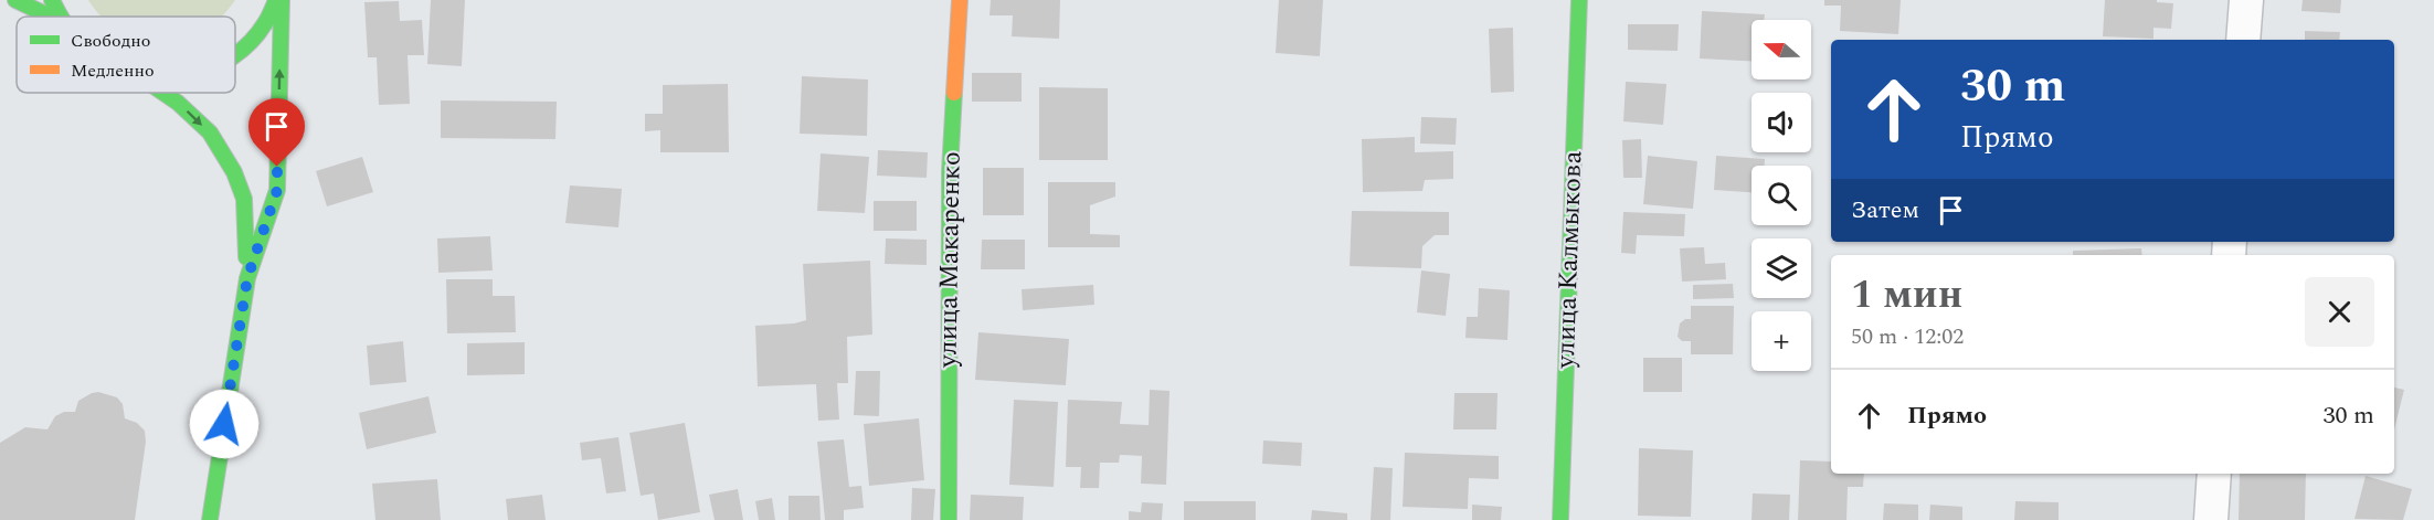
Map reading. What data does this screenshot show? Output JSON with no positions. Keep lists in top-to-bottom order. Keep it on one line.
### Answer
{"streets":{"main road":["улица Макаренко","улица Калмыкова"]},"legend":["Свободно","Медленно"],"north":"left","page":{"map_buttons":"+","turn":["30 m","Прямо"],"then":"Затем","heading":["1 мин","50 m · 12:02"],"list":[{"name":"Прямо","value":"30 m"}]}}
